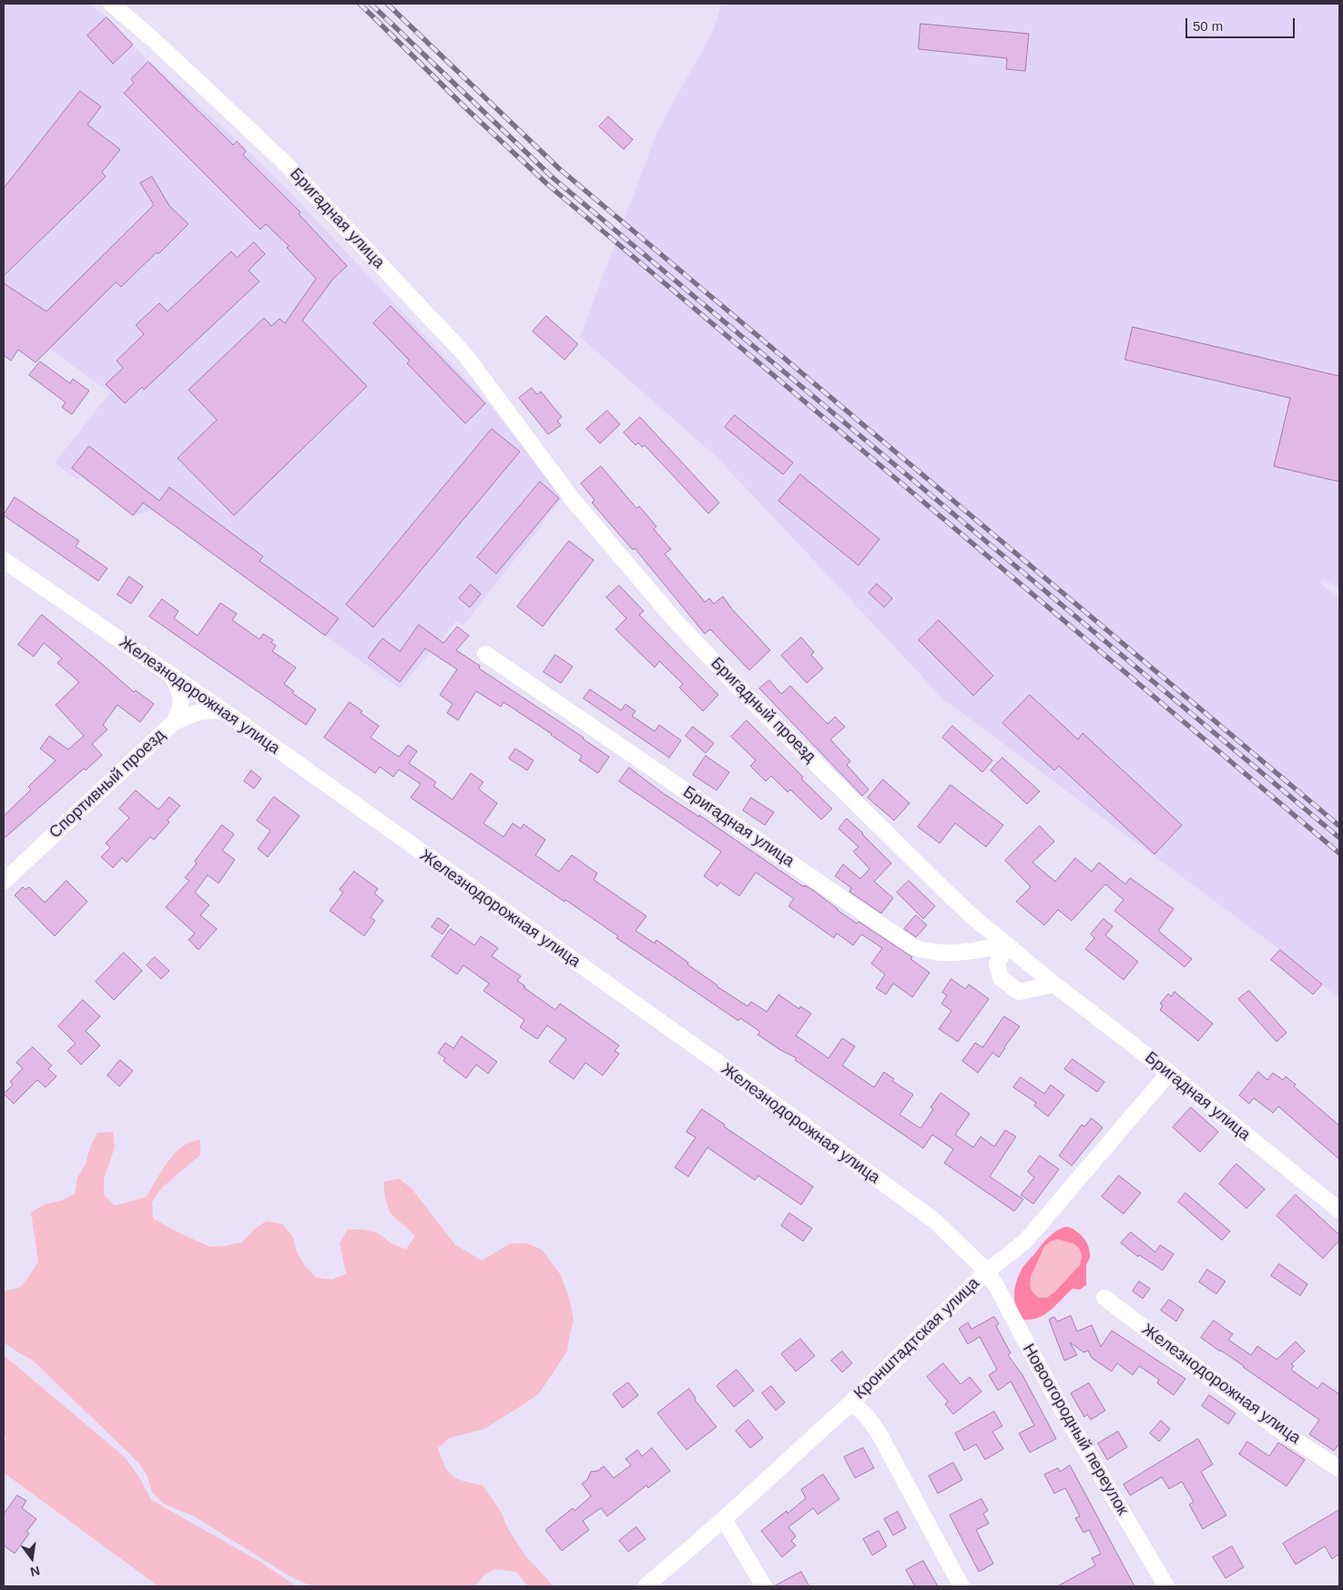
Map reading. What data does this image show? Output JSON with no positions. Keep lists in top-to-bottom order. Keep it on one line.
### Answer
{"streets":{"street":["Бригадная улица","Железнодорожная улица","Бригадный проезд","Спортивный проезд","Кронштадтская улица","Новоогородный переулок"]},"crossings":[["Бригадная улица","Бригадный проезд"],["Бригадная улица","Кронштадтская улица"],["Железнодорожная улица","Спортивный проезд"],["Железнодорожная улица","Кронштадтская улица"],["Железнодорожная улица","Новоогородный переулок"],["Кронштадтская улица","Новоогородный переулок"]],"scale_bar":"50 m","north":"bottom"}
